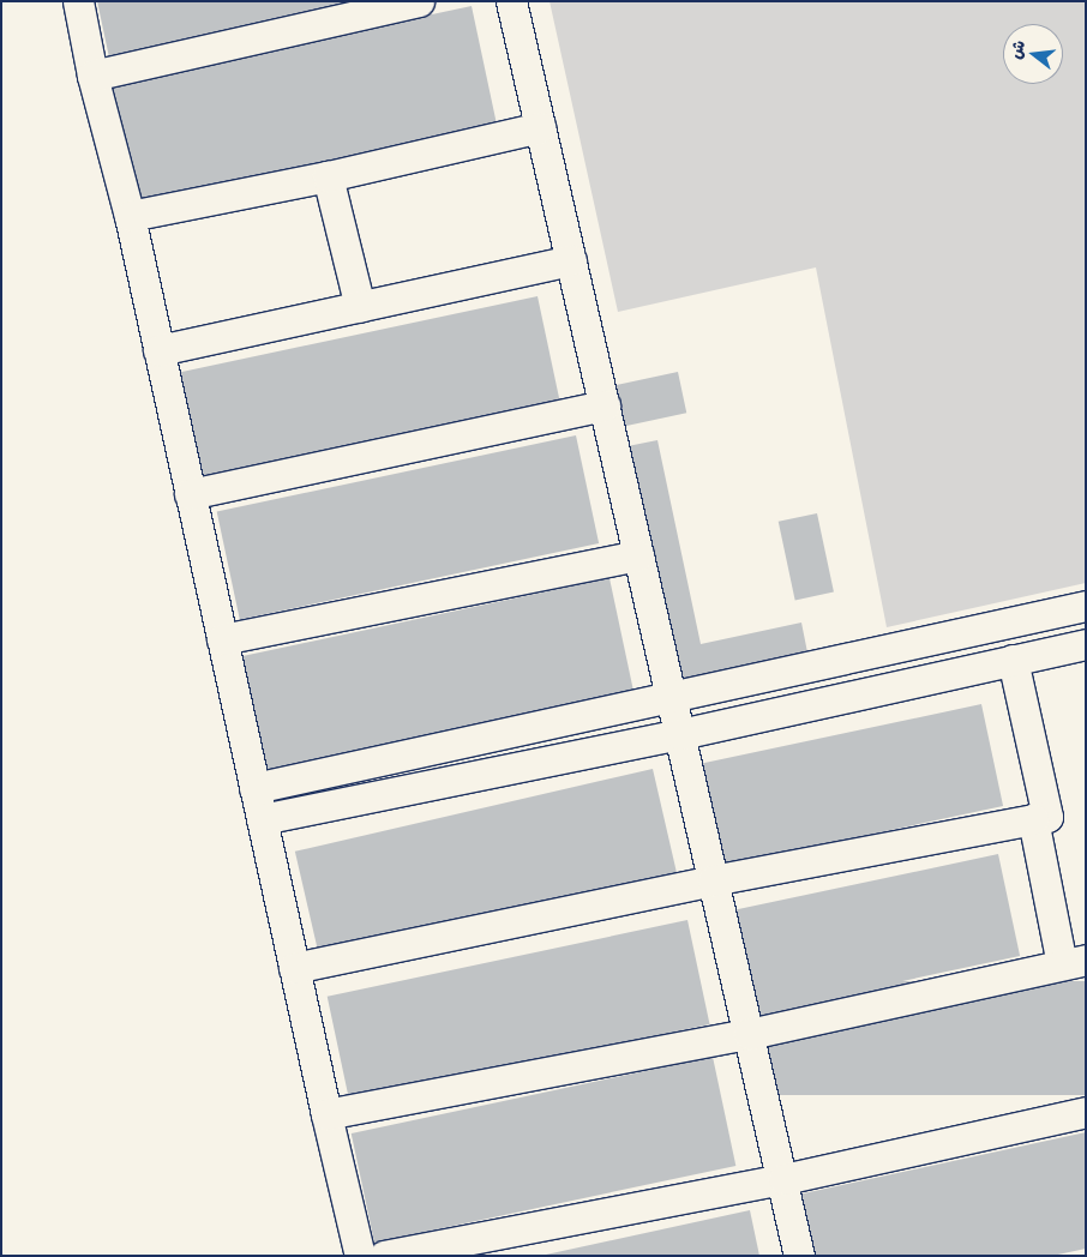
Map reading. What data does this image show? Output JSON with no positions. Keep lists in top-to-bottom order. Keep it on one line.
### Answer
{"north":"left"}
